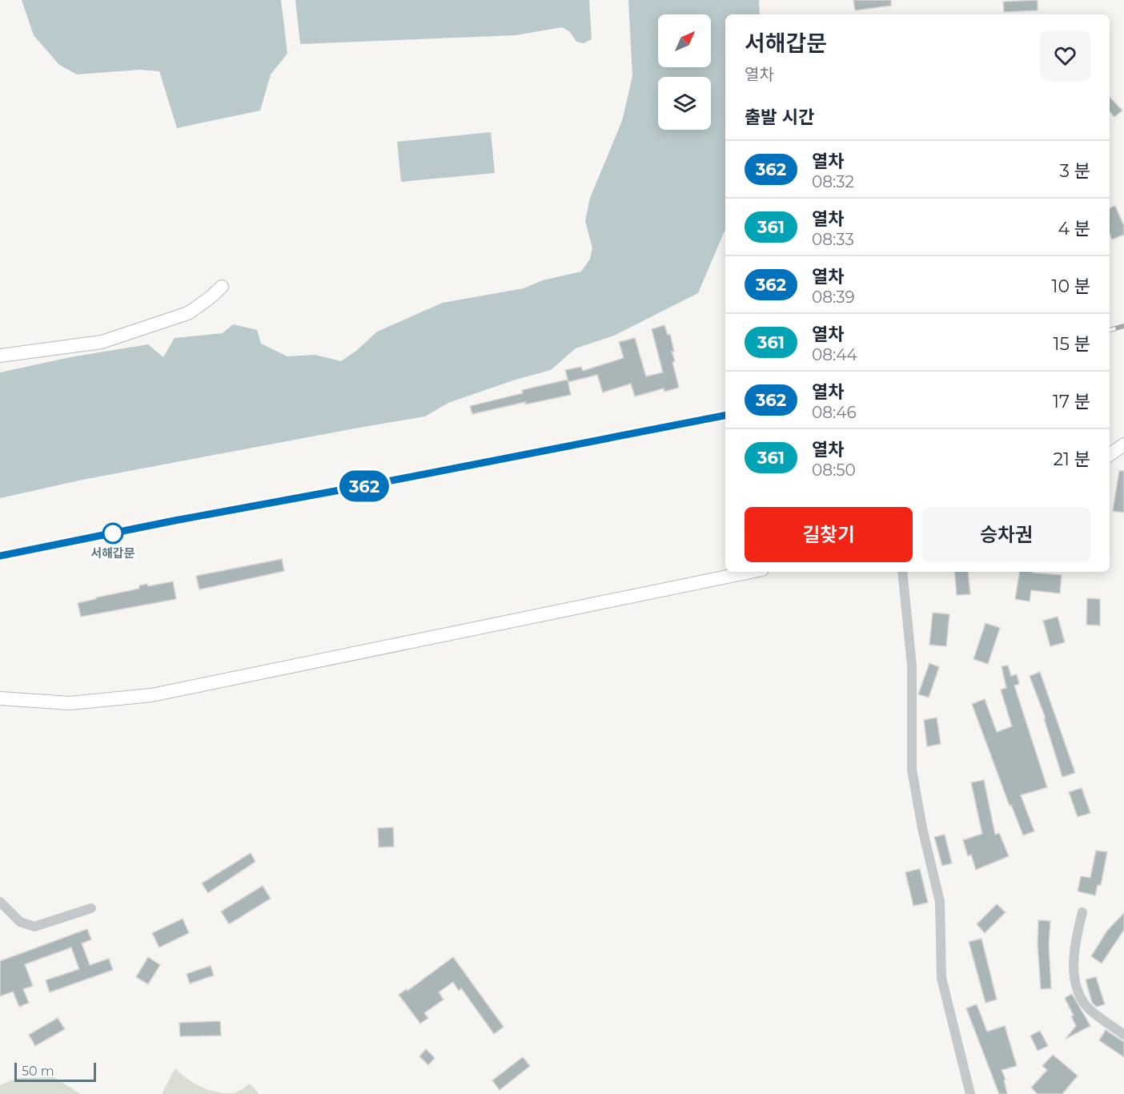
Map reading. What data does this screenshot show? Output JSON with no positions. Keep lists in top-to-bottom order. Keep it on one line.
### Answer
{"places":["서해갑문"],"scale_bar":"50 m","north":"top right","page":{"on_map":"362","heading":[["서해갑문","열차"],"출발 시간"],"list":[{"mark":"362","name":"열차","note":"08:32","value":"3 분"},{"mark":"361","name":"열차","note":"08:33","value":"4 분"},{"mark":"362","name":"열차","note":"08:39","value":"10 분"},{"mark":"361","name":"열차","note":"08:44","value":"15 분"},{"mark":"362","name":"열차","note":"08:46","value":"17 분"},{"mark":"361","name":"열차","note":"08:50","value":"21 분"}],"buttons":["길찾기","승차권"],"scale":"50 m"}}
